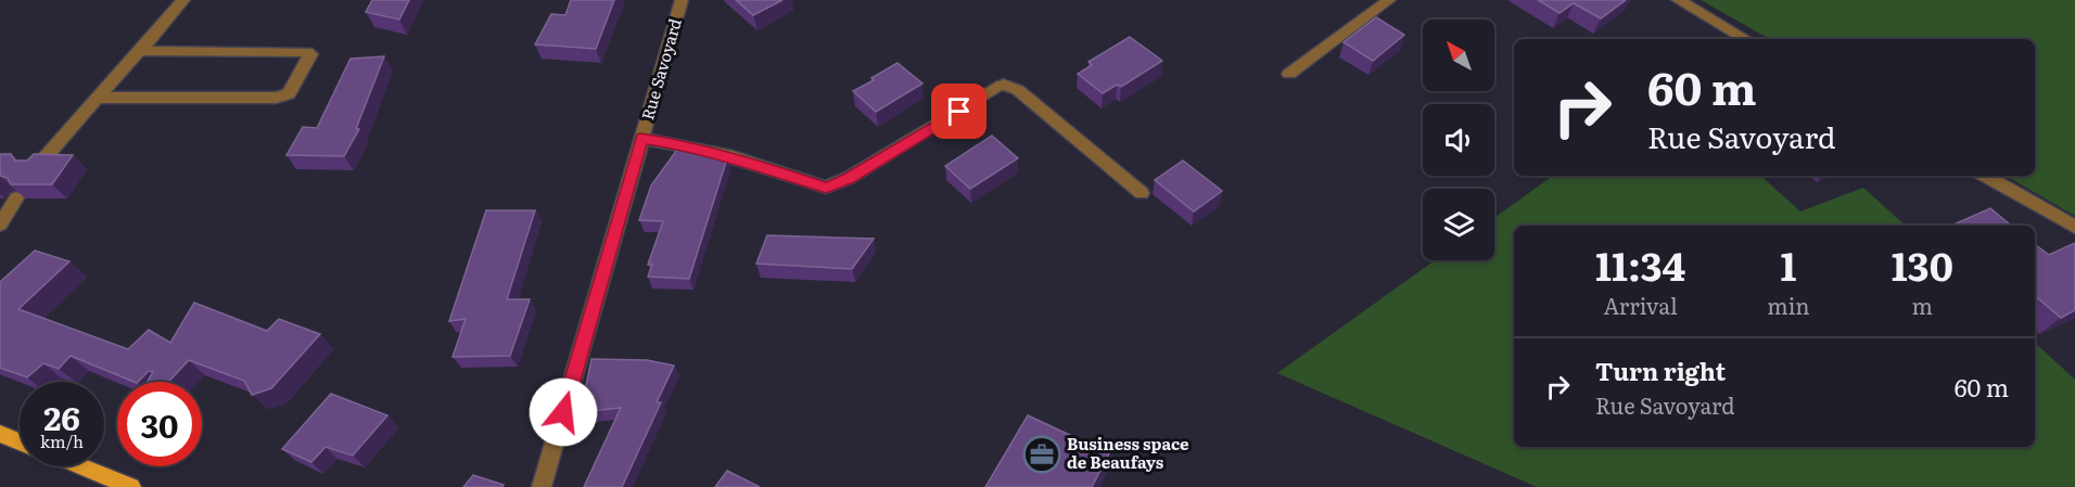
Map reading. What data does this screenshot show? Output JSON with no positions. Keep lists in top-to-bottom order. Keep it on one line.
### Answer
{"streets":{"street":["Rue Savoyard"]},"places":{"office":["Business space de Beaufays"]},"north":"top left","page":{"turn":["60 m","Rue Savoyard"],"eta":["11:34","Arrival","1","min","130","m"],"list":[{"name":"Turn right","note":"Rue Savoyard","value":"60 m"}],"speed":"26 km/h","limit":"30"}}
